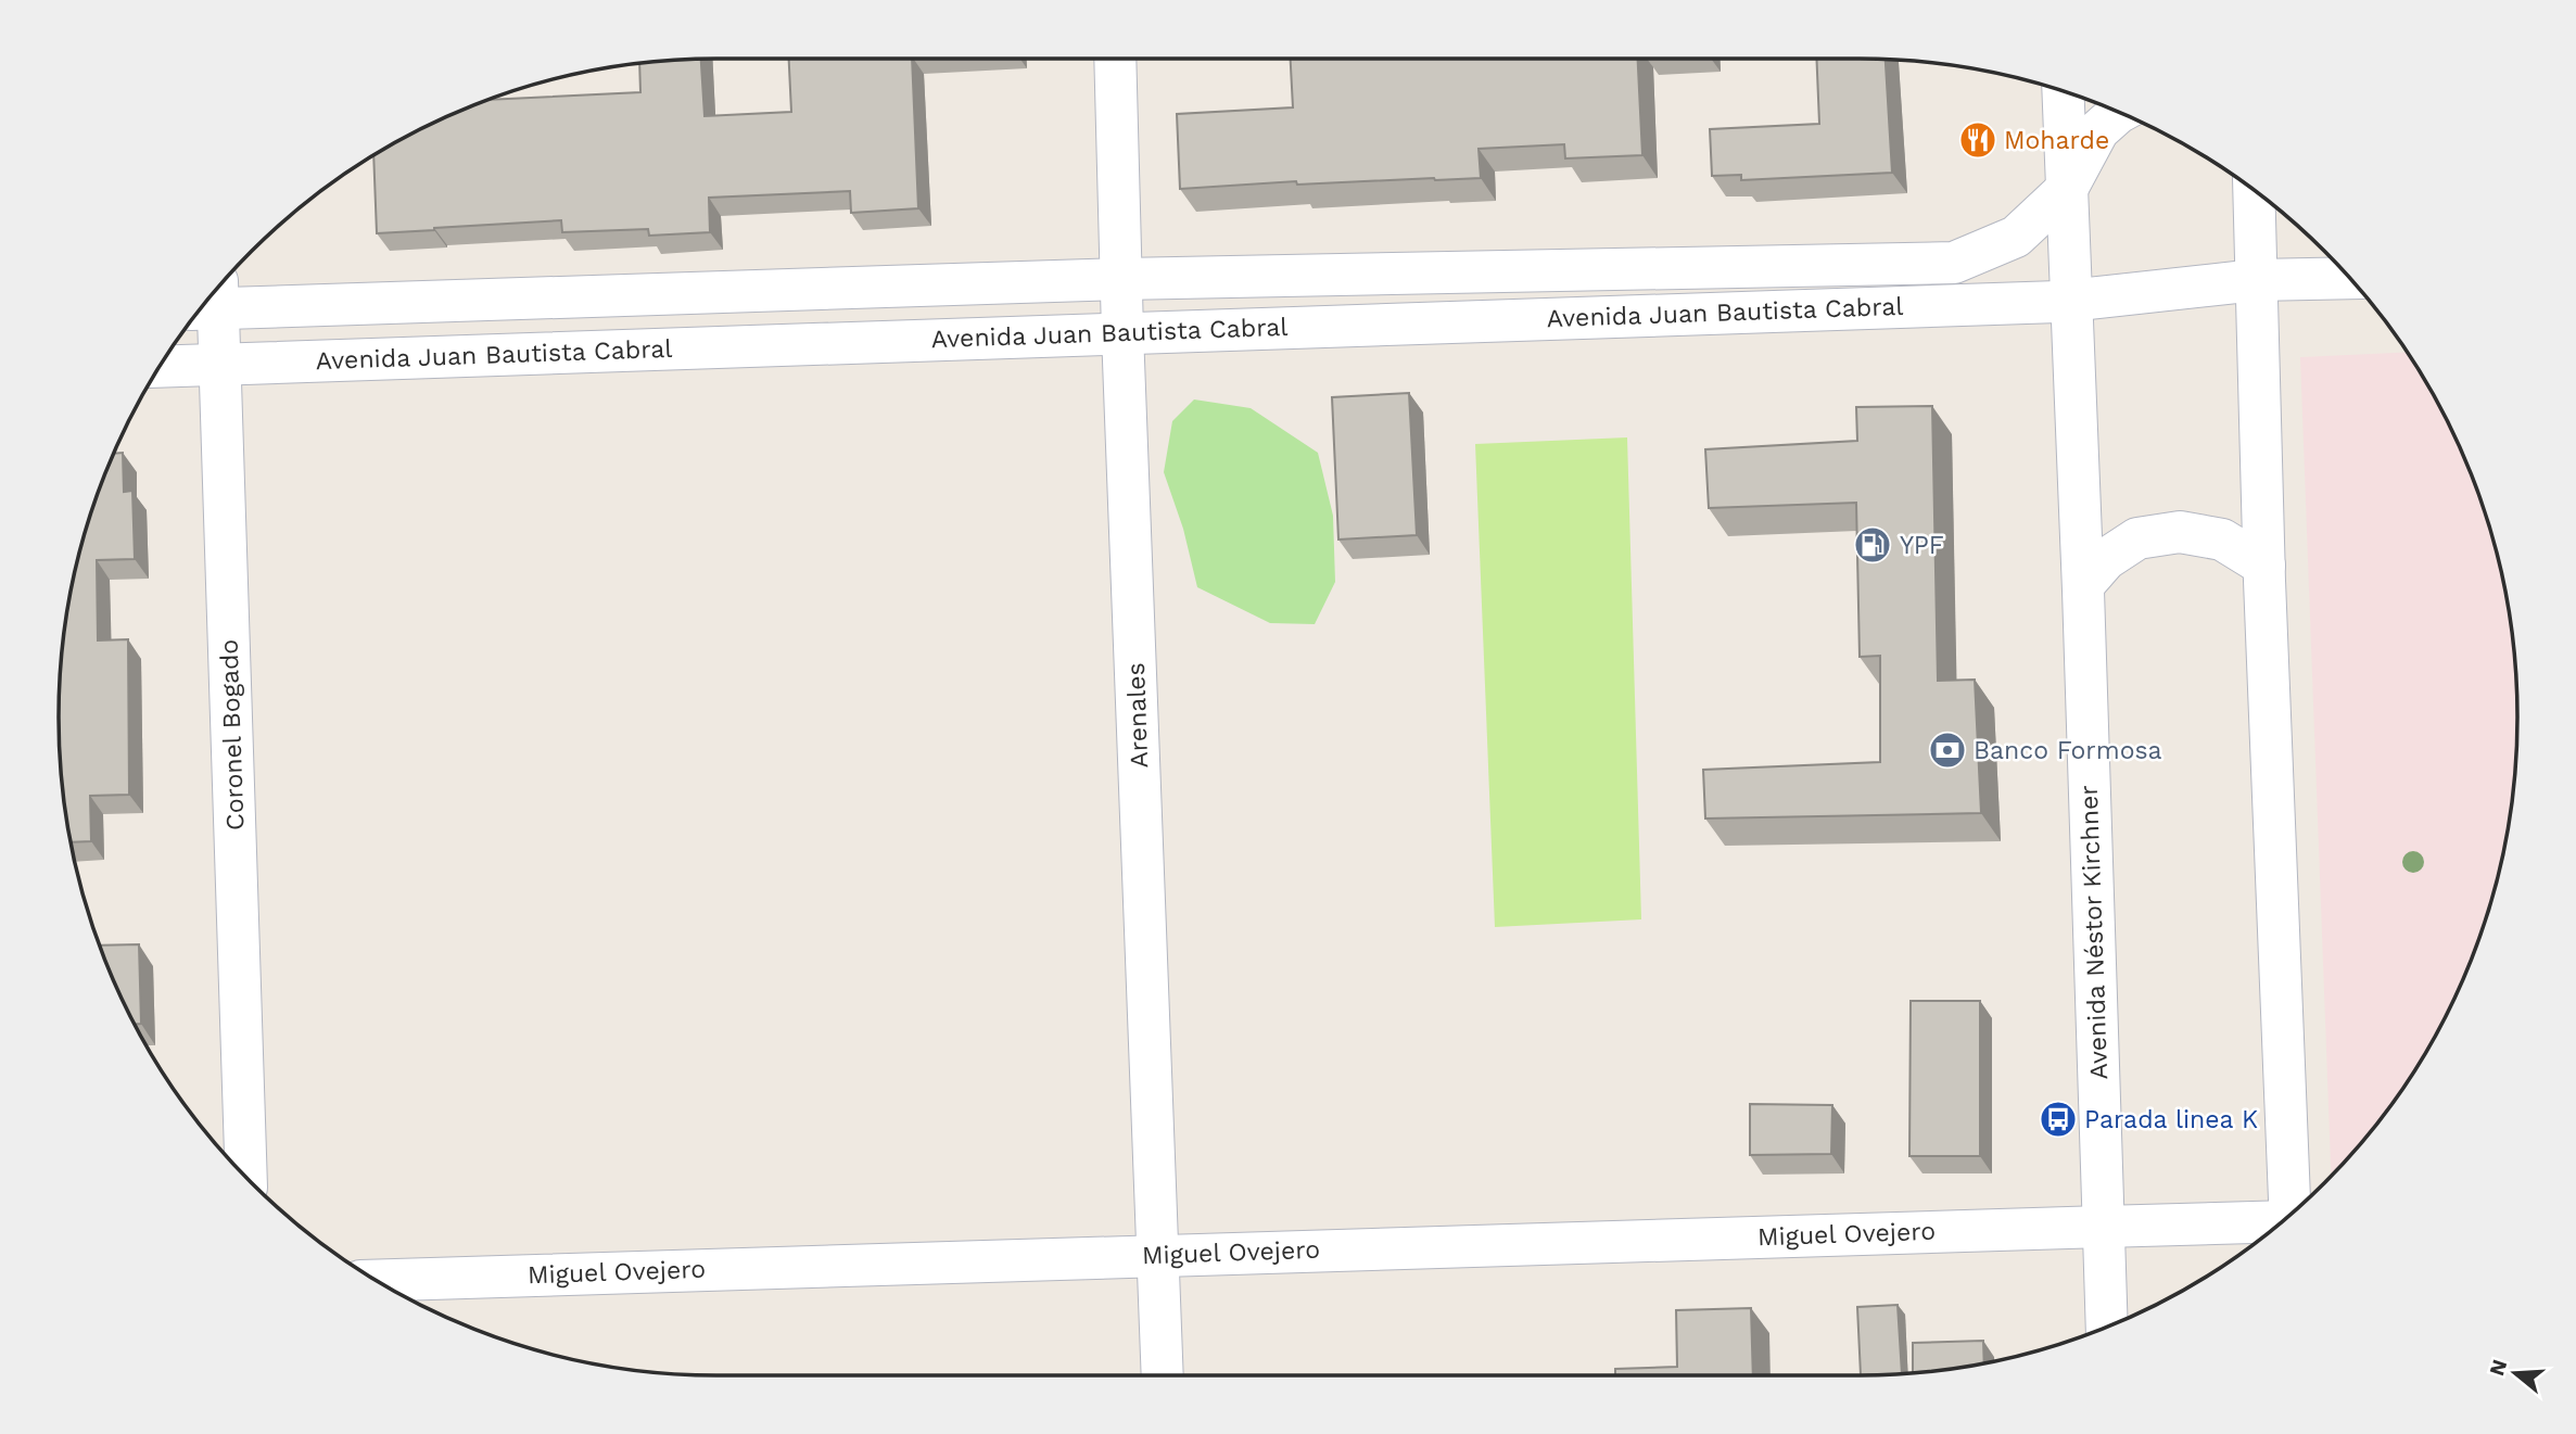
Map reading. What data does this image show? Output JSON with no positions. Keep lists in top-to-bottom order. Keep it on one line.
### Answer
{"streets":{"main road":["Avenida Juan Bautista Cabral","Arenales","Coronel Bogado","Avenida Néstor Kirchner","Miguel Ovejero"]},"crossings":[["Avenida Juan Bautista Cabral","Arenales"],["Avenida Juan Bautista Cabral","Coronel Bogado"],["Avenida Juan Bautista Cabral","Avenida Néstor Kirchner"],["Arenales","Miguel Ovejero"],["Avenida Néstor Kirchner","Miguel Ovejero"]],"places":{"restaurant":["Moharde"],"fuel station":["YPF"],"bank":["Banco Formosa"],"bus stop":["Parada linea K"]},"north":"left"}
